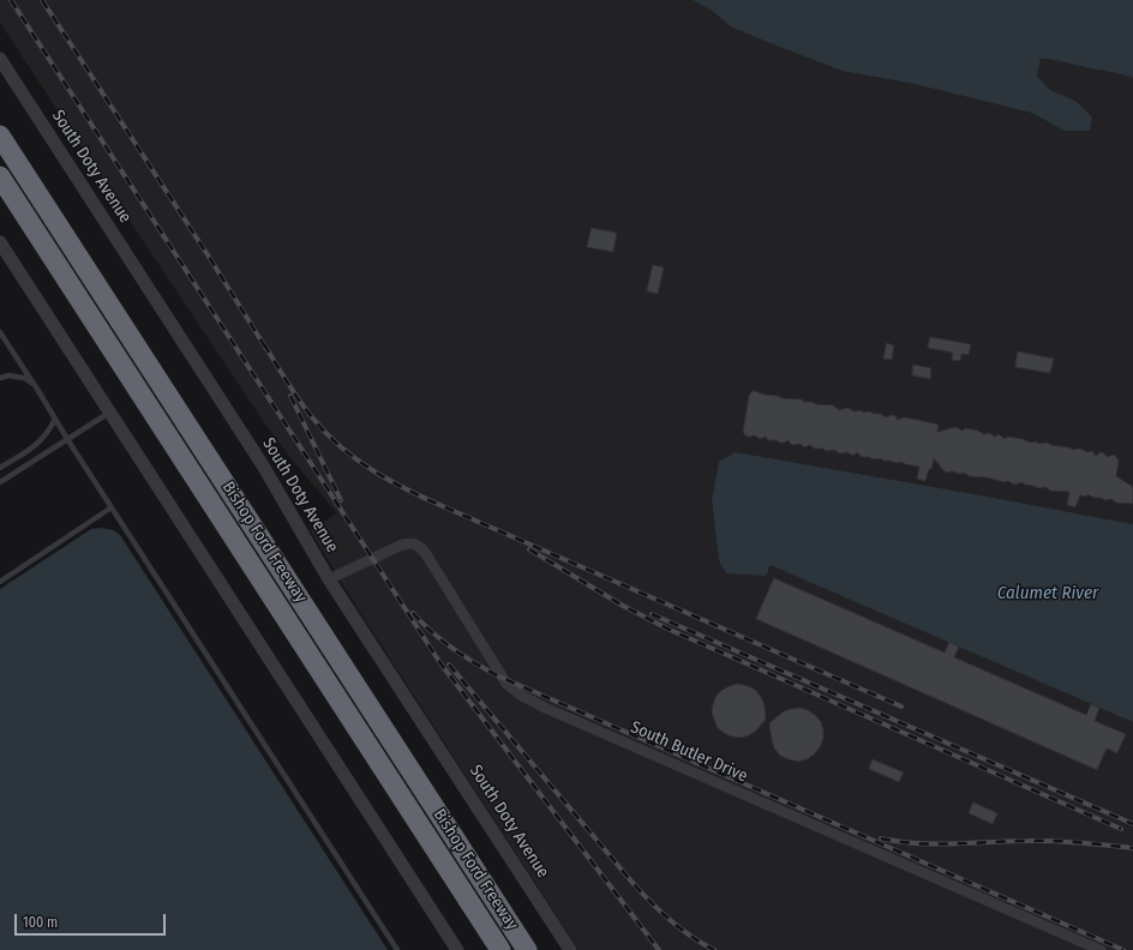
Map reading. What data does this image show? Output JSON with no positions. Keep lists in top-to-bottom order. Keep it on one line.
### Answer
{"streets":{"highway":["Bishop Ford Freeway"],"street":["South Doty Avenue","South Butler Drive"]},"crossings":[["South Doty Avenue","South Butler Drive"]],"water":["Calumet River"],"scale_bar":"100 m"}
